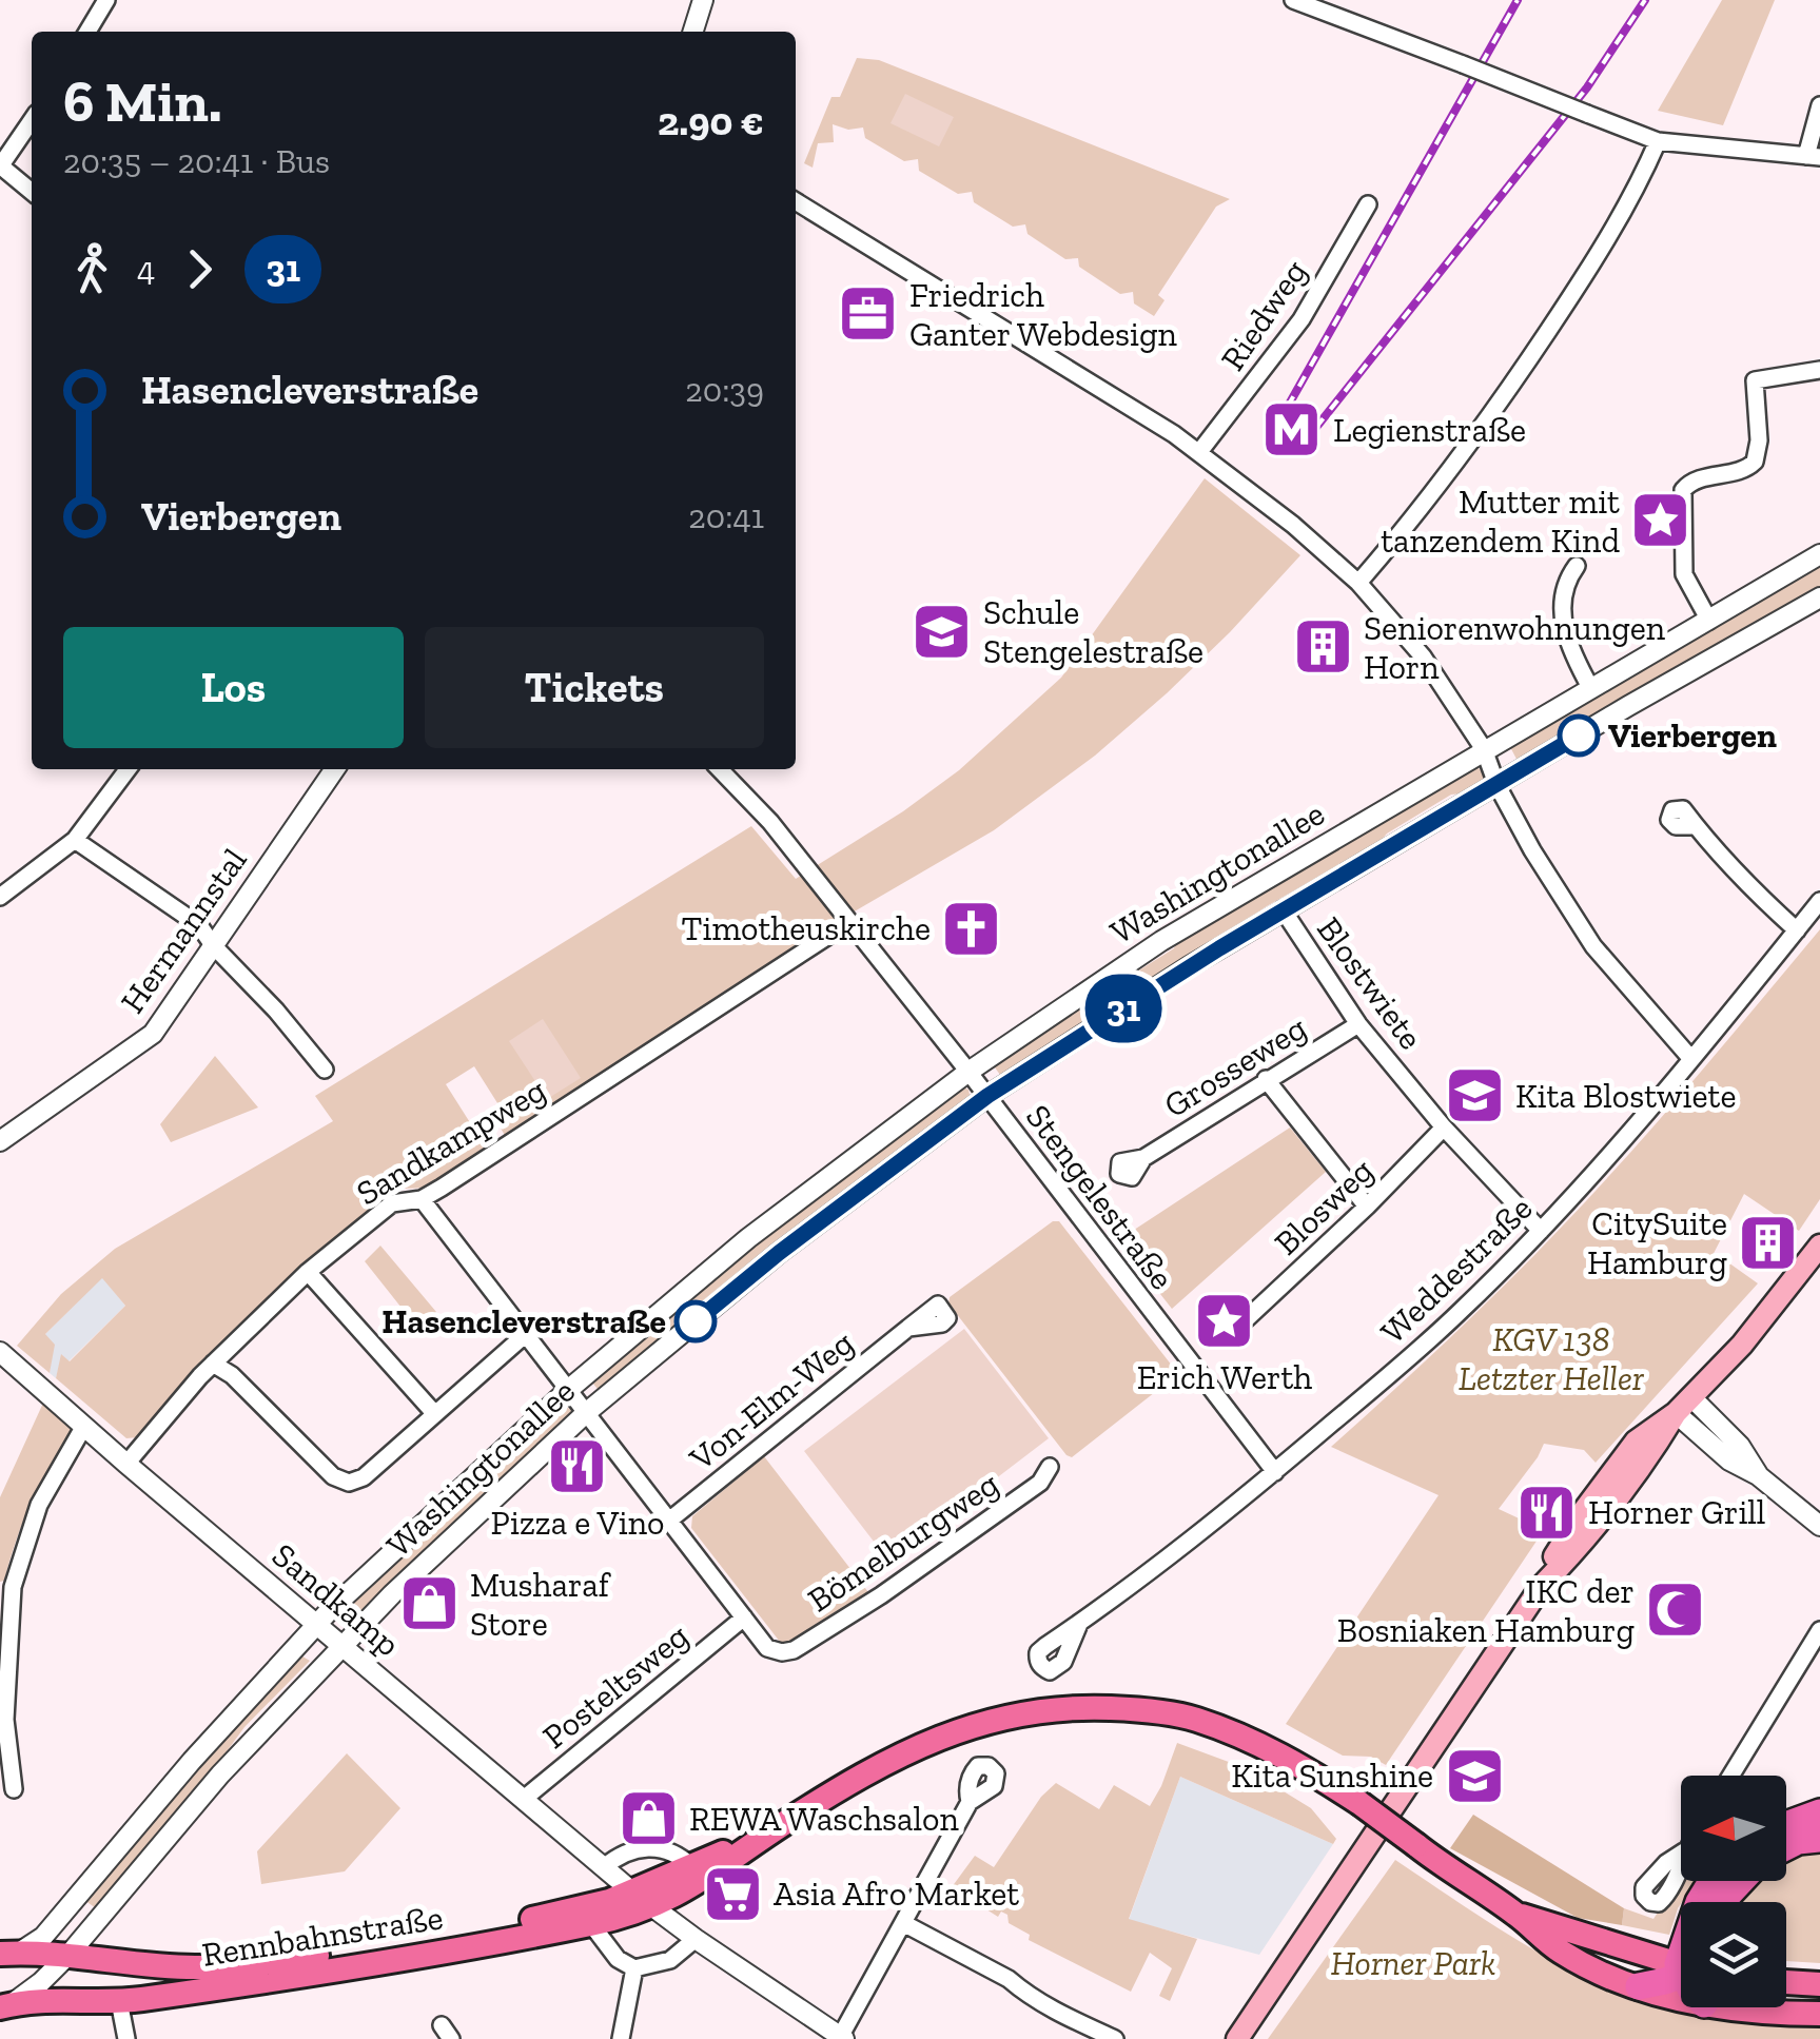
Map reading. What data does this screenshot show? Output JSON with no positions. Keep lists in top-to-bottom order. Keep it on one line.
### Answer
{"streets":{"main road":["Rennbahnstraße"],"street":["Riedweg","Washingtonallee","Hermannstal","Blostwiete","Grosseweg","Sandkampweg","Stengelestraße","Blosweg","Weddestraße","Von-Elm-Weg","Bömelburgweg","Sandkamp","Posteltsweg"]},"crossings":[["Washingtonallee","Blostwiete"],["Washingtonallee","Stengelestraße"],["Washingtonallee","Sandkamp"],["Washingtonallee","Rennbahnstraße"],["Blostwiete","Grosseweg"],["Blostwiete","Blosweg"],["Blostwiete","Weddestraße"],["Sandkampweg","Stengelestraße"],["Sandkampweg","Sandkamp"],["Stengelestraße","Weddestraße"],["Bömelburgweg","Posteltsweg"],["Sandkamp","Posteltsweg"],["Sandkamp","Rennbahnstraße"]],"parks":["KGV 138 Letzter Heller","Horner Park"],"places":{"office":["Friedrich Ganter Webdesign"],"metro station":["Legienstraße"],"place":["Mutter mit tanzendem Kind","Erich Werth"],"school or university":["Schule Stengelestraße","Kita Blostwiete","Kita Sunshine"],"building":["Seniorenwohnungen Horn","CitySuite Hamburg"],"other":["Vierbergen","Hasencleverstraße"],"church":["Timotheuskirche"],"restaurant":["Pizza e Vino","Horner Grill"],"shop":["Musharaf Store","REWA Waschsalon"],"mosque":["IKC der Bosniaken Hamburg"],"supermarket":["Asia Afro Market"]},"lines":["bus line 31"],"north":"left","page":{"on_map":"31","heading":["6 Min.","20:35 – 20:41 · Bus","2.90 €"],"legs":["4","31"],"list":[{"name":"Hasencleverstraße","value":"20:39"},{"name":"Vierbergen","value":"20:41"}],"buttons":["Los","Tickets"]}}
